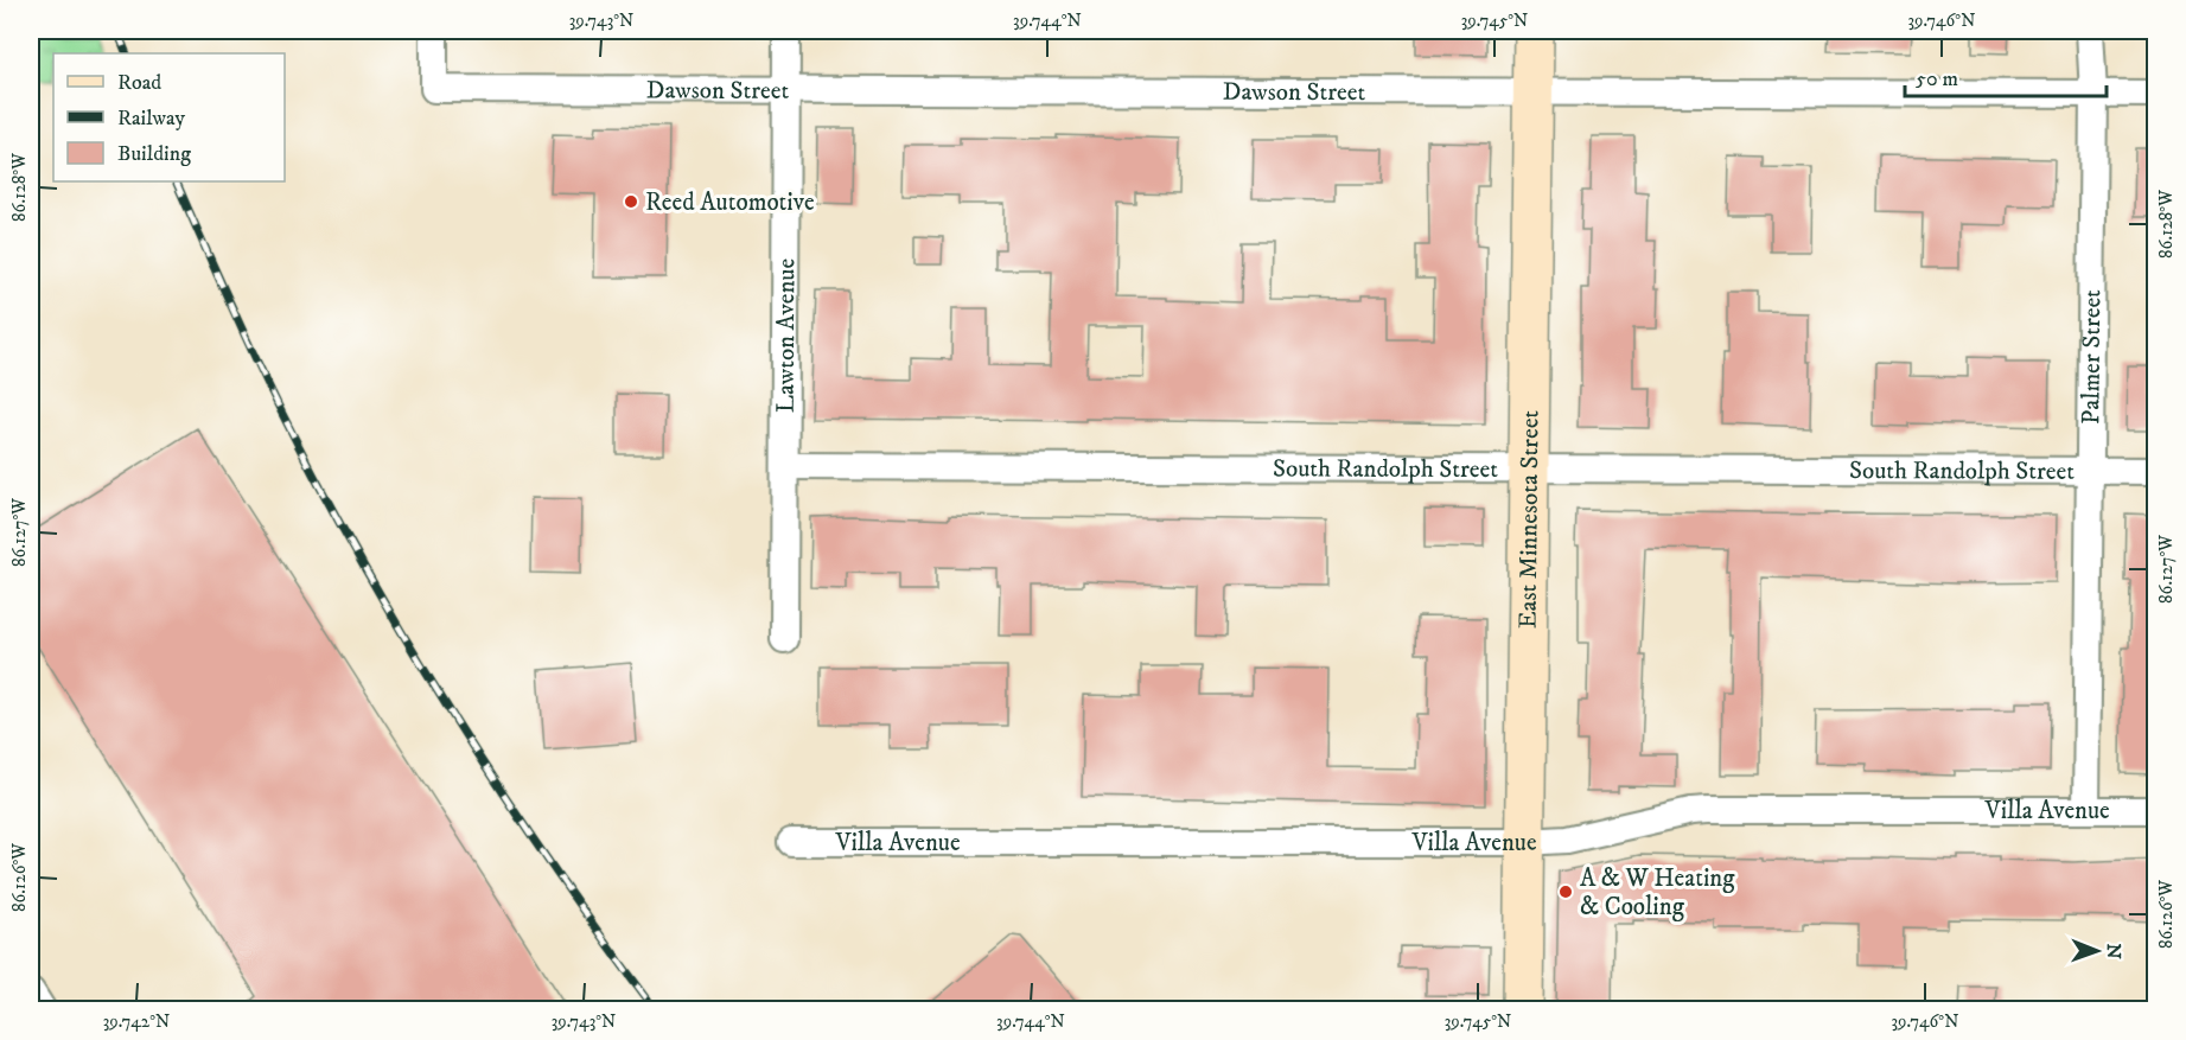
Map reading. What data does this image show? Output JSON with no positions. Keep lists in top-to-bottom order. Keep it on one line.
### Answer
{"streets":{"street":["Dawson Street","Lawton Avenue","Palmer Street","South Randolph Street","East Minnesota Street","Villa Avenue"]},"crossings":[["Dawson Street","Lawton Avenue"],["Dawson Street","Palmer Street"],["Dawson Street","East Minnesota Street"],["Lawton Avenue","South Randolph Street"],["Palmer Street","South Randolph Street"],["Palmer Street","Villa Avenue"],["South Randolph Street","East Minnesota Street"],["East Minnesota Street","Villa Avenue"]],"places":["Reed Automotive","A & W Heating & Cooling"],"legend":["Road","Railway","Building"],"scale_bar":"50 m","north":"right","coordinates":["39.743°N","39.744°N","39.745°N","39.746°N","86.128°W","86.127°W","86.126°W","39.742°N"]}
